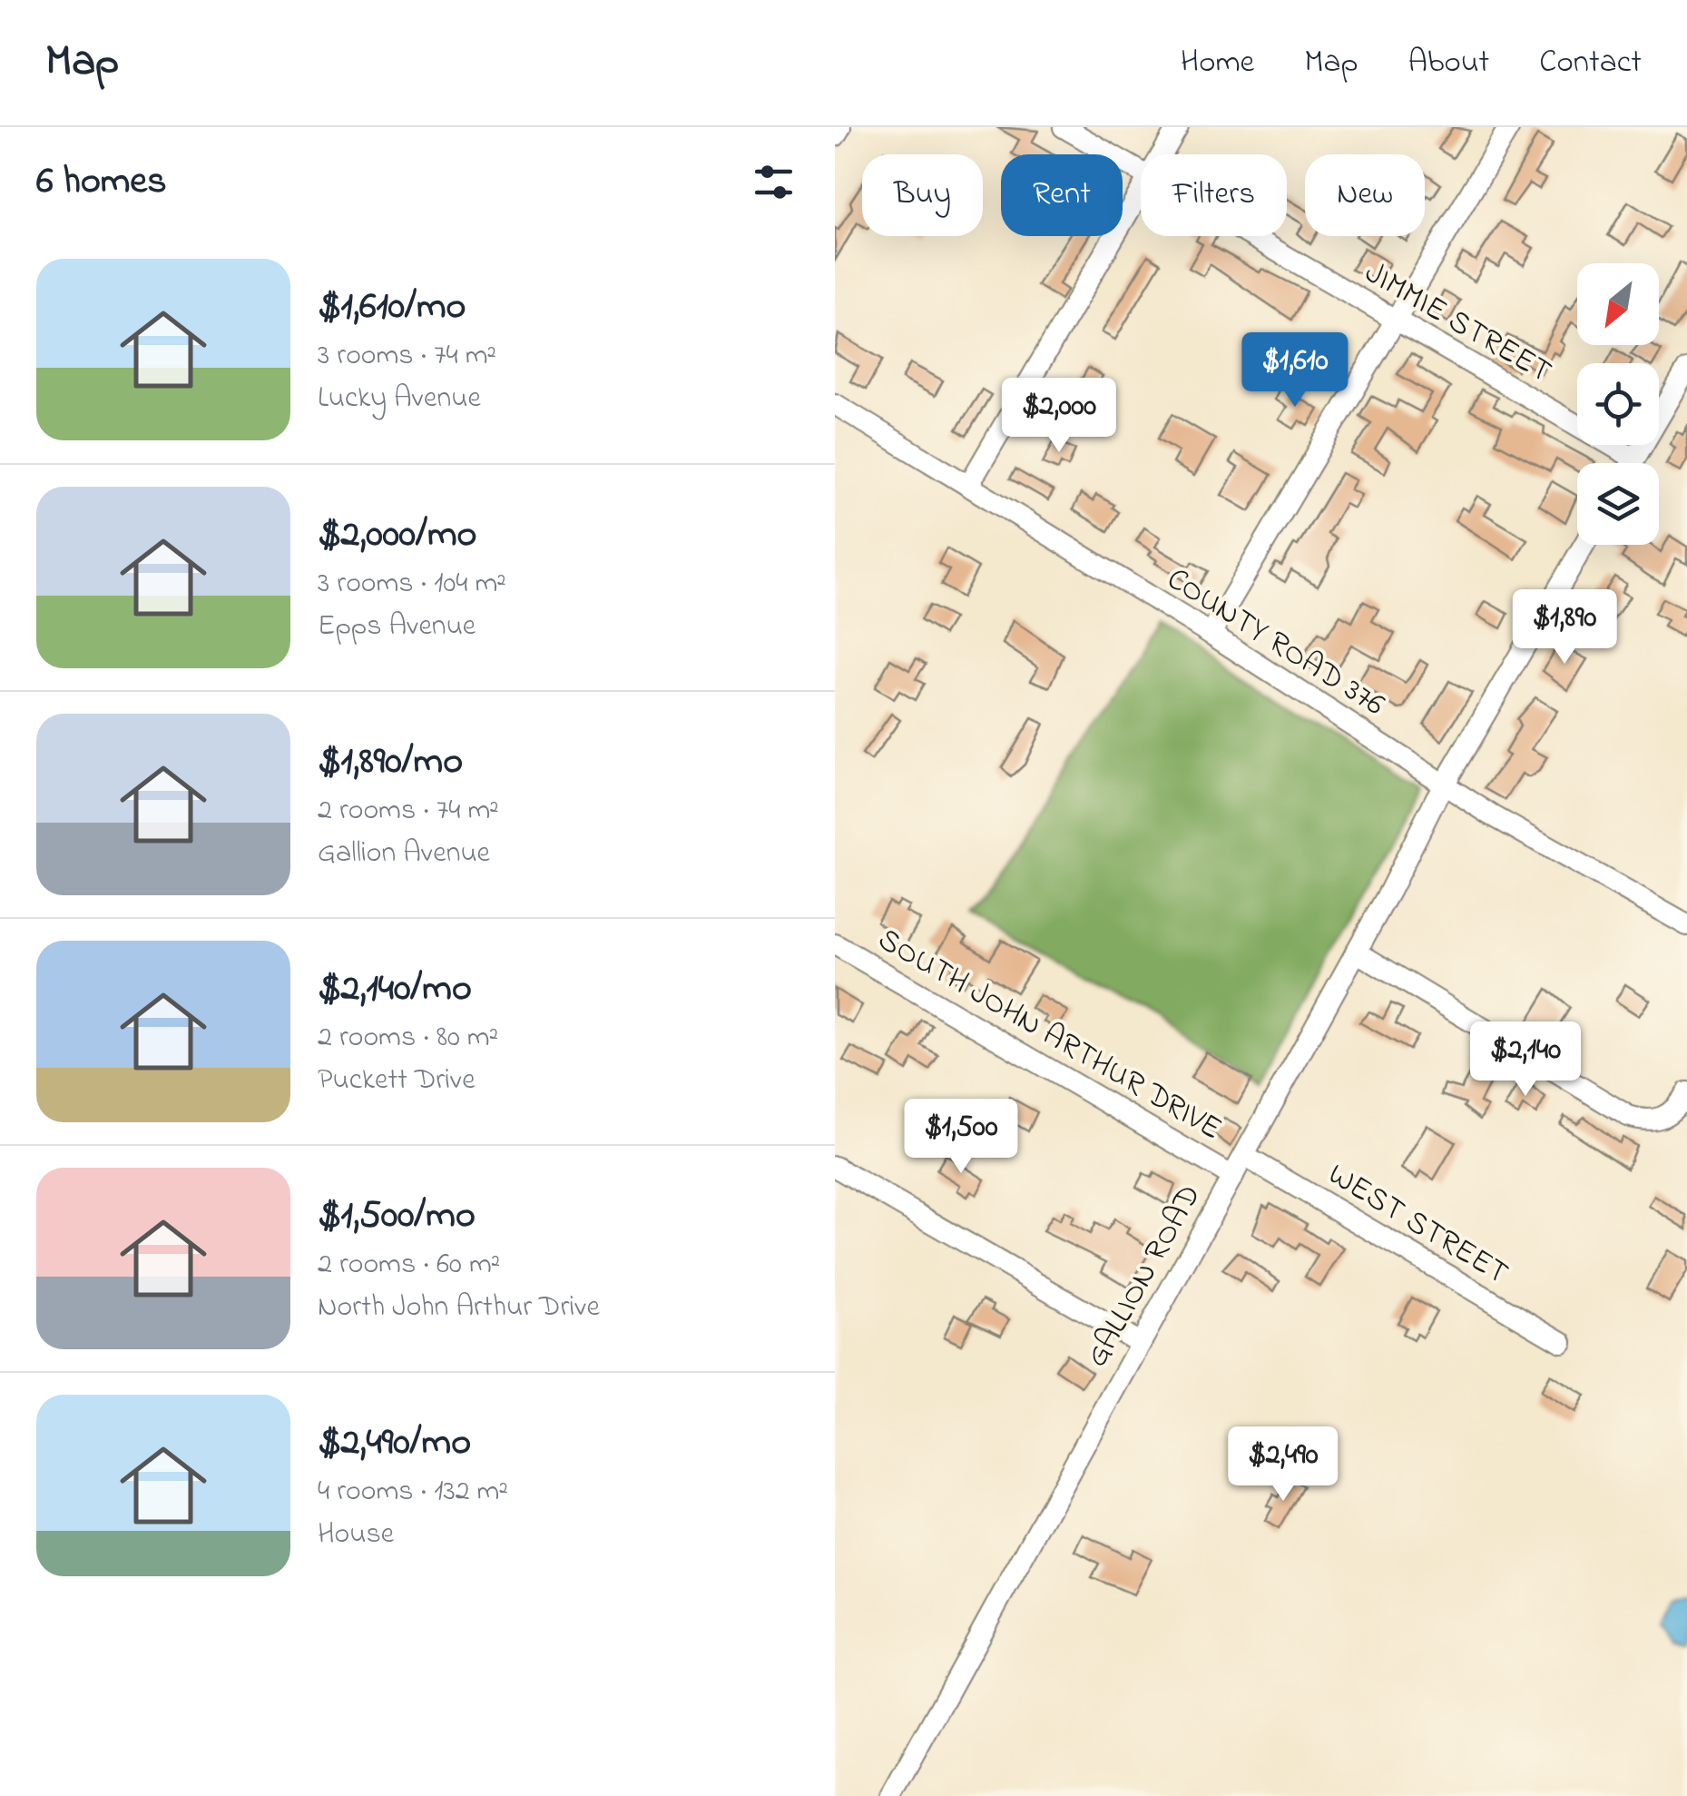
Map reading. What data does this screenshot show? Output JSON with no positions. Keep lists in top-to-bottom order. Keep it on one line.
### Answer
{"streets":{"street":["JIMMIE STREET","COUNTY ROAD 376","SOUTH JOHN ARTHUR DRIVE","WEST STREET","GALLION ROAD"]},"crossings":[["COUNTY ROAD 376","GALLION ROAD"],["SOUTH JOHN ARTHUR DRIVE","GALLION ROAD"],["WEST STREET","GALLION ROAD"]],"north":"bottom left","page":{"header":"Map","nav":["Home","Map","About","Contact"],"heading":"6 homes","chip":["Buy","Rent","Filters","New"],"list":[{"name":"$1,610/mo","note":"3 rooms · 74 m² · Lucky Avenue"},{"name":"$2,000/mo","note":"3 rooms · 104 m² · Epps Avenue"},{"name":"$1,890/mo","note":"2 rooms · 74 m² · Gallion Avenue"},{"name":"$2,140/mo","note":"2 rooms · 80 m² · Puckett Drive"},{"name":"$1,500/mo","note":"2 rooms · 60 m² · North John Arthur Drive"},{"name":"$2,490/mo","note":"4 rooms · 132 m² · House"}],"price":["$1,610","$2,000","$1,890","$2,140","$1,500","$2,490"]}}
